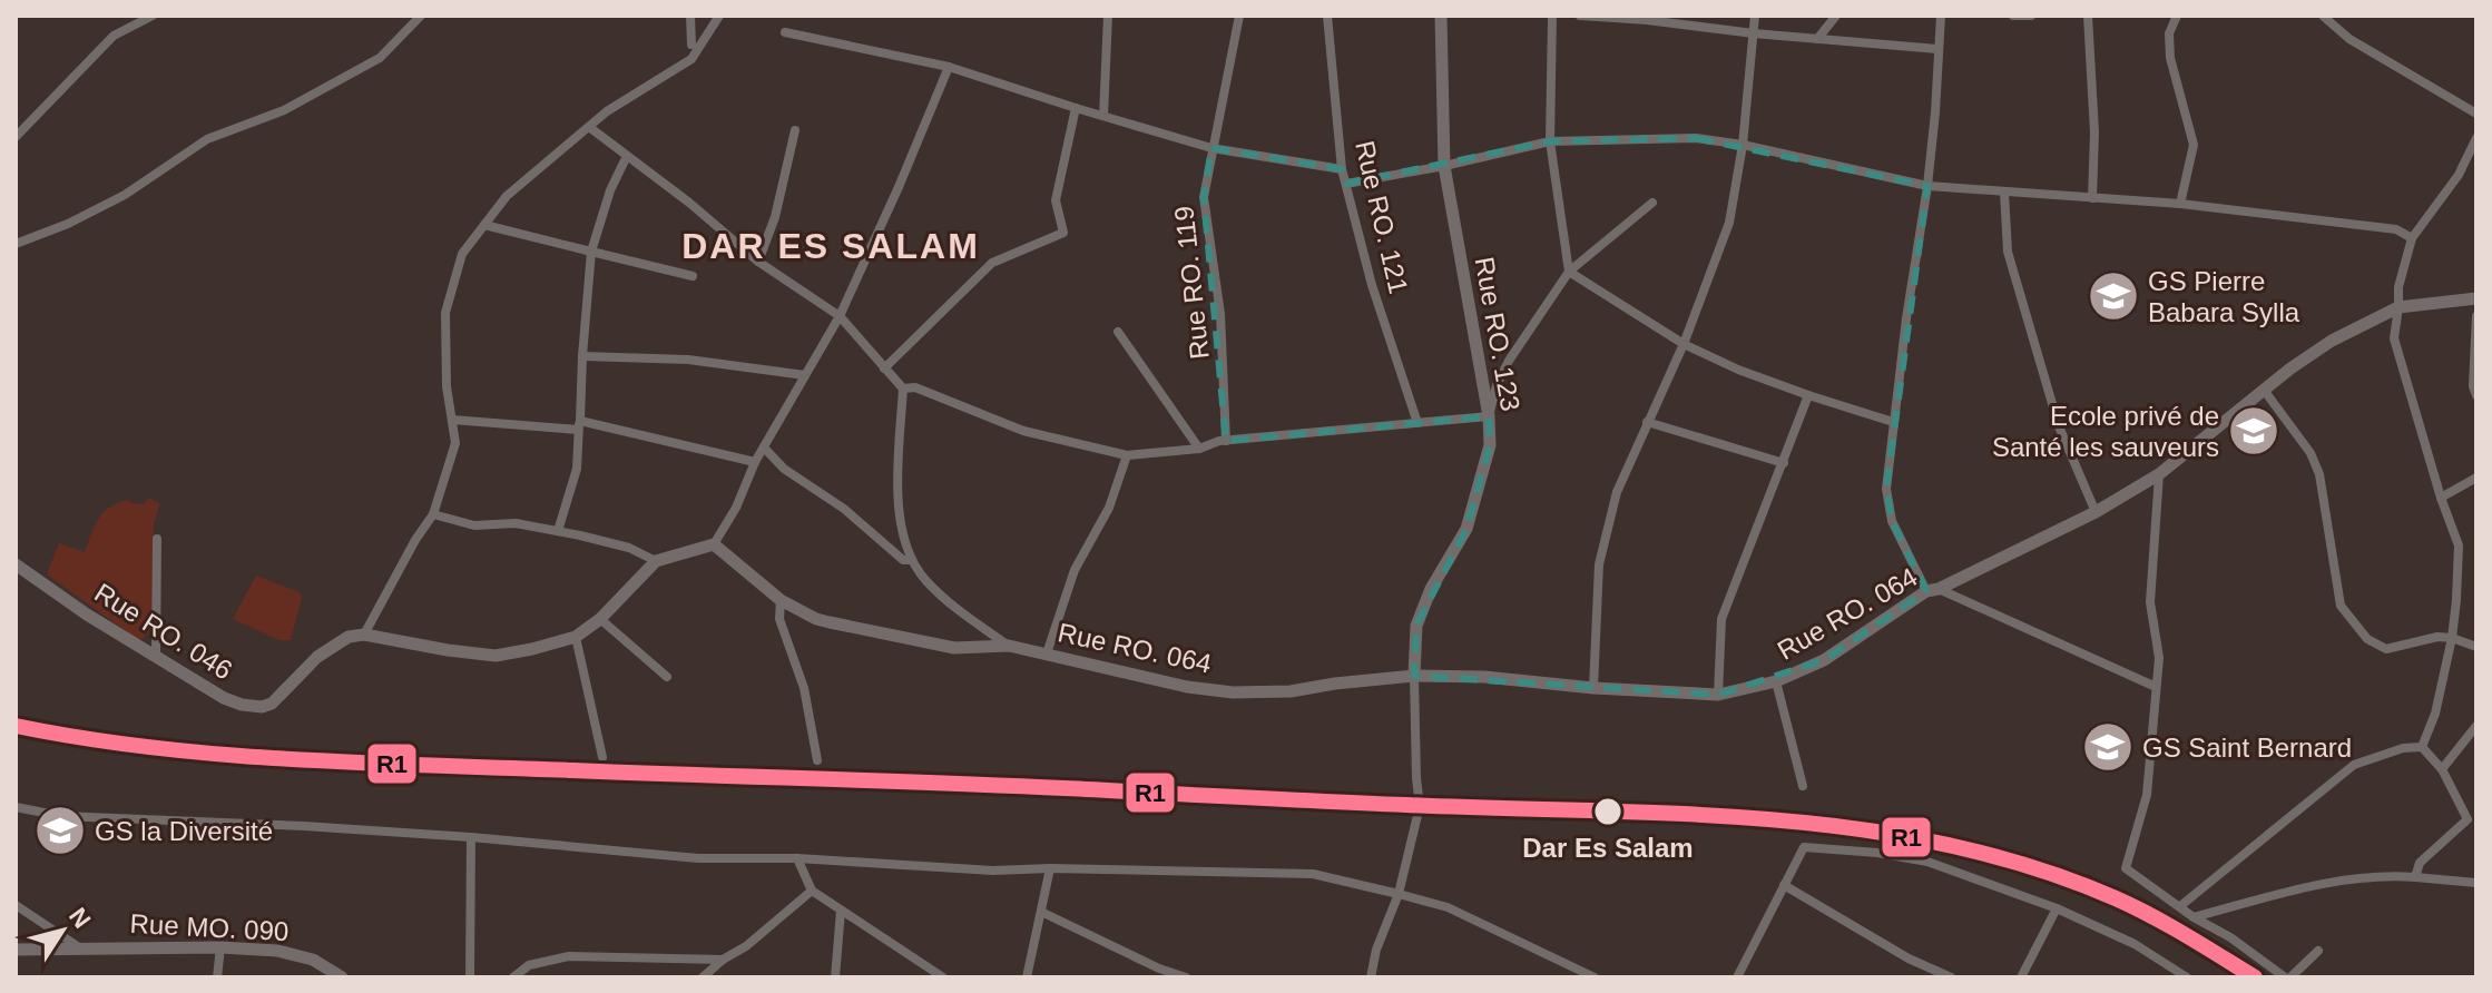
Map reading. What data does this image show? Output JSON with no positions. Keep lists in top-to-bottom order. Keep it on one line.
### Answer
{"streets":{"street":["Rue RO. 121","Rue RO. 119","Rue RO. 123","Rue RO. 064","Rue RO. 046","Rue MO. 090"]},"crossings":[["Rue RO. 123","Rue RO. 064"]],"districts":["DAR ES SALAM"],"places":{"school or university":["GS Pierre Babara Sylla","Ecole privé de Santé les sauveurs","GS Saint Bernard","GS la Diversité"],"other":["Dar Es Salam"]},"lines":["transit line R1"],"north":"top right"}
